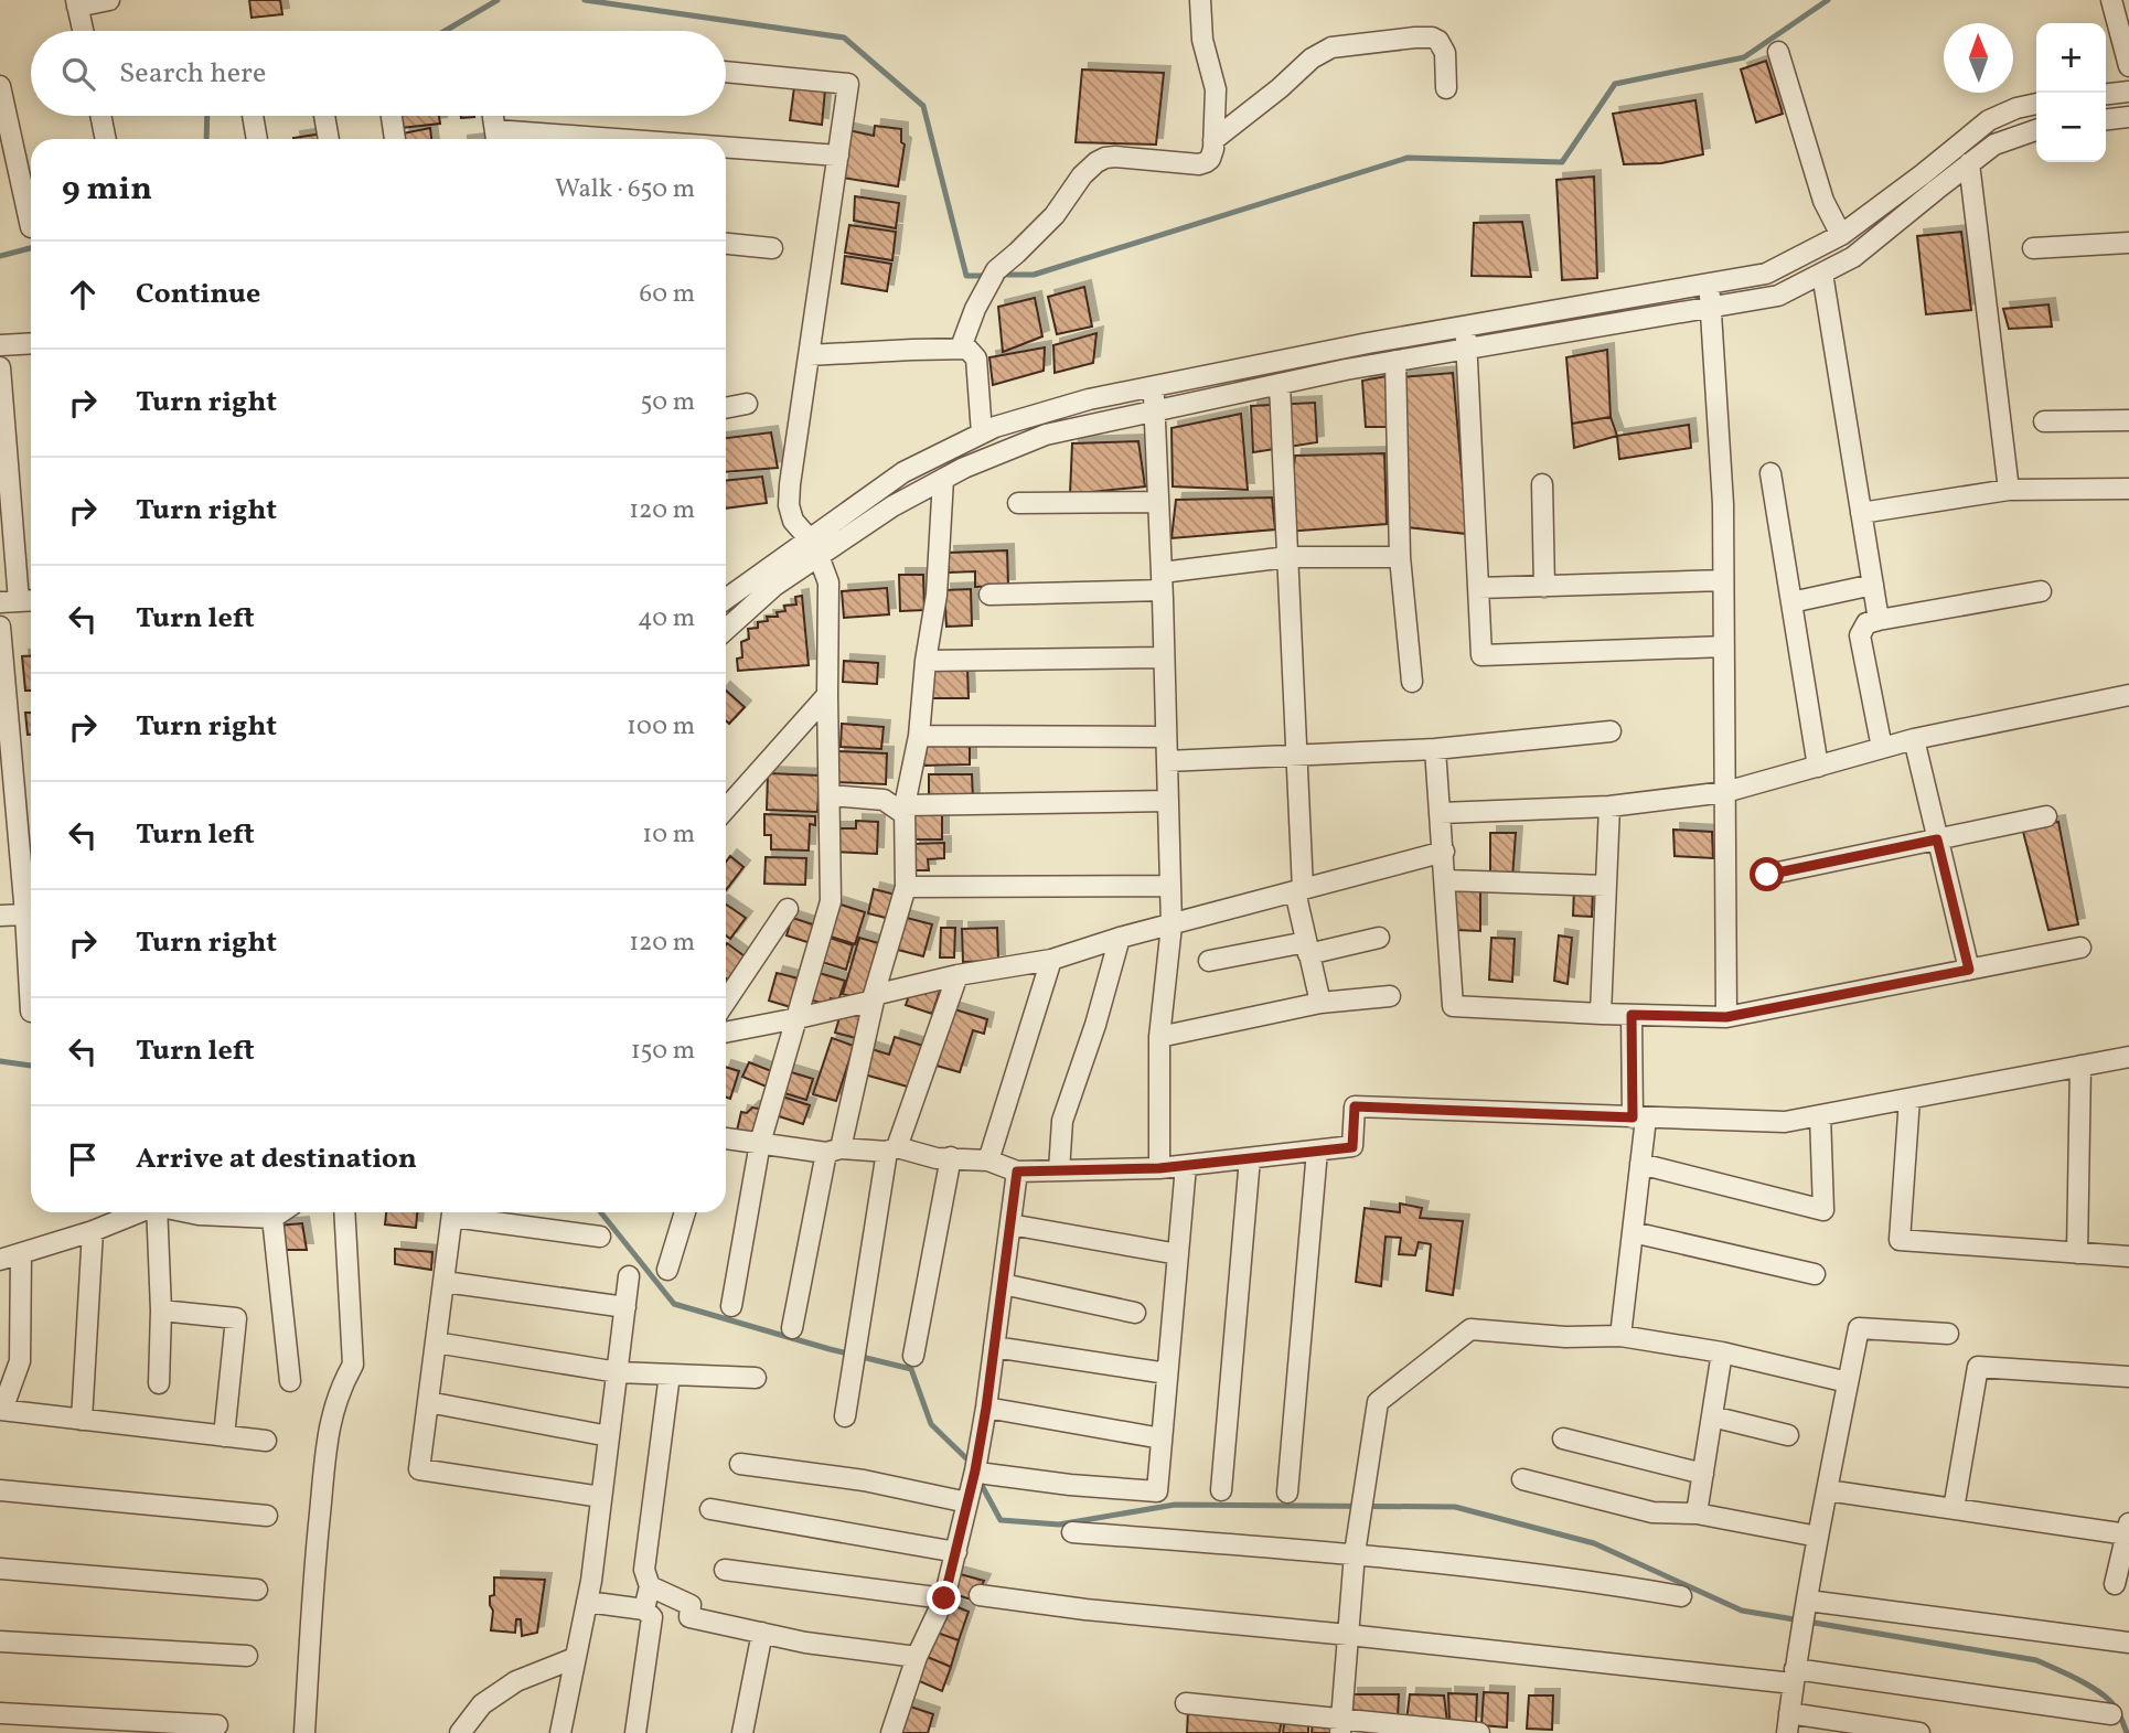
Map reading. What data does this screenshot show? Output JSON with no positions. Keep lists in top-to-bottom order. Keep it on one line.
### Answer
{"north":"top","page":{"map_buttons":["+","−"],"search":"Search here","heading":["9 min","Walk · 650 m"],"list":[["Continue","60 m"],["Turn right","50 m"],["Turn right","120 m"],["Turn left","40 m"],["Turn right","100 m"],["Turn left","10 m"],["Turn right","120 m"],["Turn left","150 m"],"Arrive at destination"]}}
